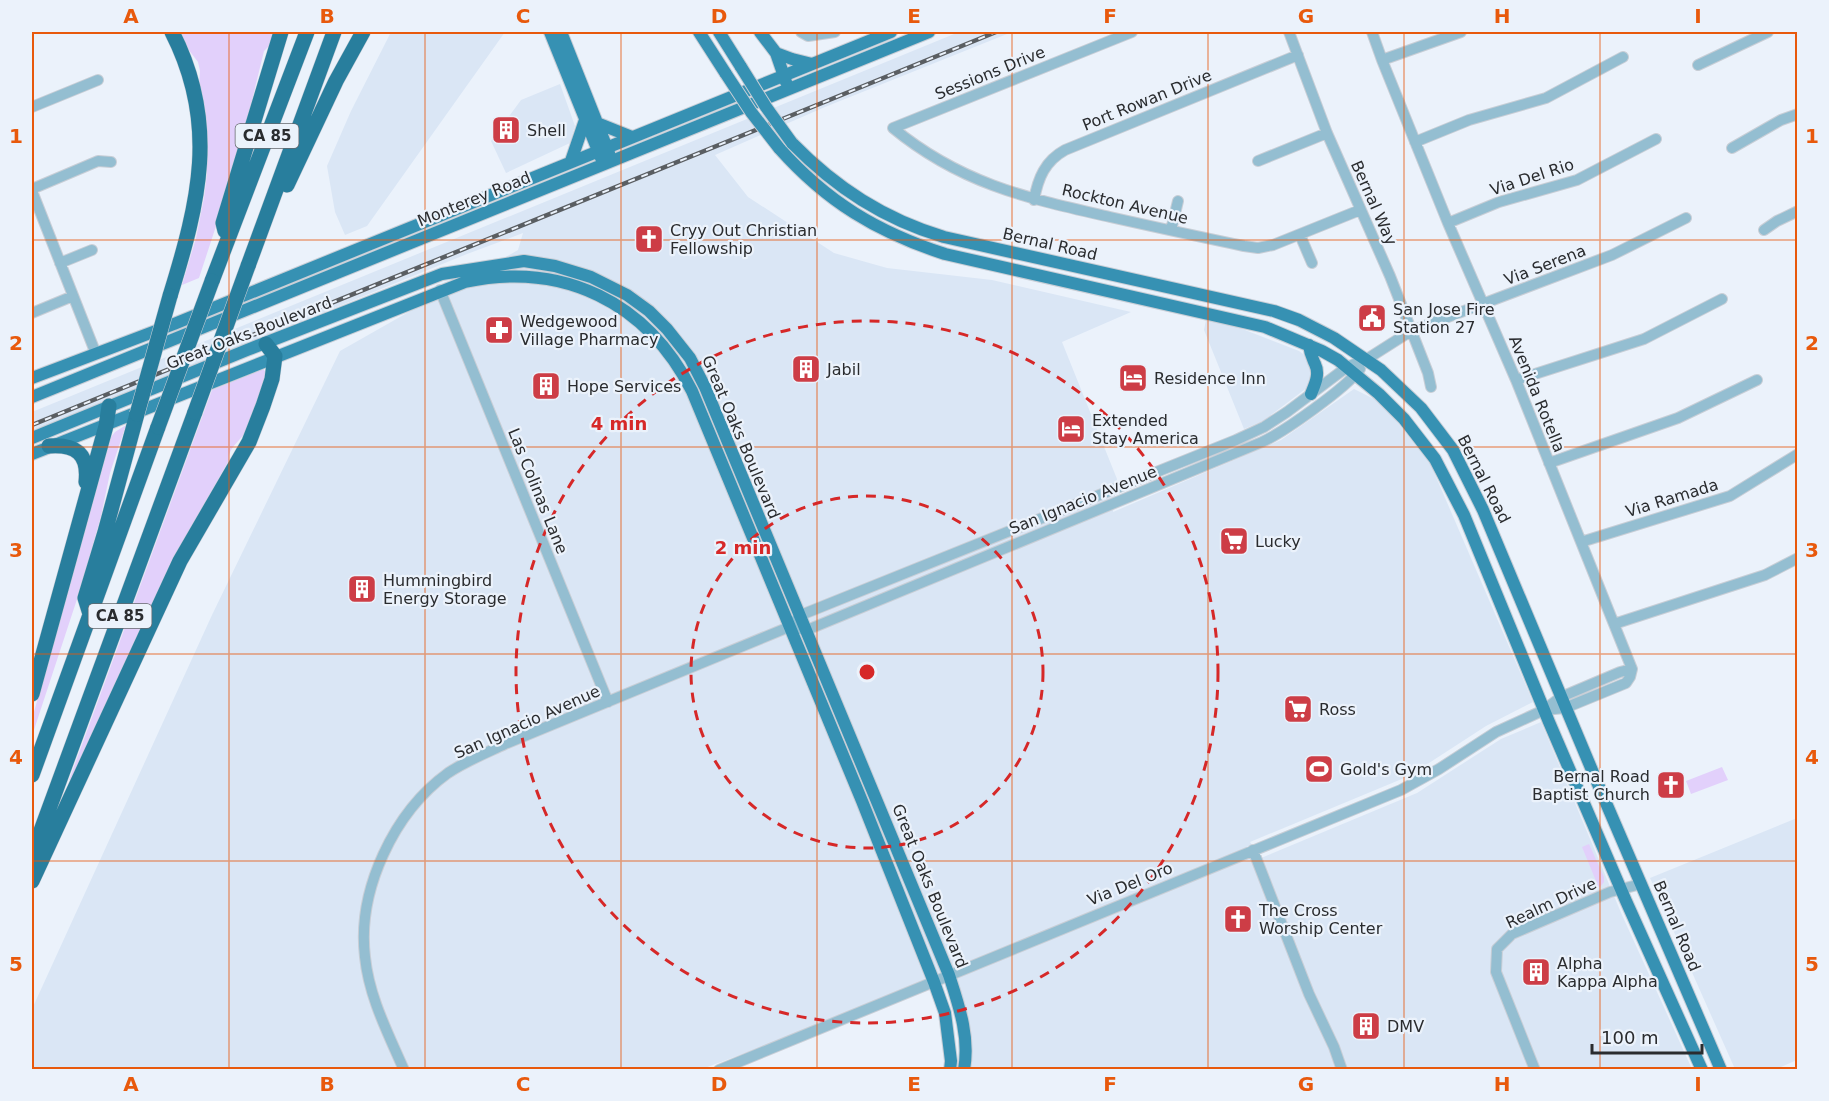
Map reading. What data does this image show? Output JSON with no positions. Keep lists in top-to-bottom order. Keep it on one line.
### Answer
{"streets":{"highway":["CA 85"],"main road":["Monterey Road","Bernal Road","Great Oaks Boulevard"],"street":["Sessions Drive","Port Rowan Drive","Via Del Rio","Bernal Way","Rockton Avenue","Via Serena","Avenida Rotella","Las Colinas Lane","Via Ramada","San Ignacio Avenue","Via Del Oro","Realm Drive"]},"crossings":[["Sessions Drive","Rockton Avenue"],["Port Rowan Drive","Bernal Way"],["Port Rowan Drive","Rockton Avenue"],["Via Del Rio","Avenida Rotella"],["Bernal Way","Rockton Avenue"],["Bernal Way","Via Serena"],["Bernal Way","San Ignacio Avenue"],["Bernal Road","San Ignacio Avenue"],["Bernal Road","Via Del Oro"],["Bernal Road","Realm Drive"],["Via Serena","Avenida Rotella"],["Via Serena","San Ignacio Avenue"],["Great Oaks Boulevard","Las Colinas Lane"],["Great Oaks Boulevard","San Ignacio Avenue"],["Great Oaks Boulevard","Via Del Oro"],["Avenida Rotella","Via Ramada"],["Avenida Rotella","Via Del Oro"],["Las Colinas Lane","San Ignacio Avenue"]],"places":{"building":["Shell","Jabil","Hope Services","Hummingbird Energy Storage","Alpha Kappa Alpha","DMV"],"church":["Cryy Out Christian Fellowship","Bernal Road Baptist Church","The Cross Worship Center"],"public building":["San Jose Fire Station 27"],"pharmacy":["Wedgewood Village Pharmacy"],"hotel":["Residence Inn","Extended Stay America"],"supermarket":["Lucky","Ross"],"sports":["Gold's Gym"]},"scale_bar":"100 m","grid":{"columns":["A","B","C","D","E","F","G","H","I"],"rows":["1","2","3","4","5"]},"rings":["4 min","2 min"]}
